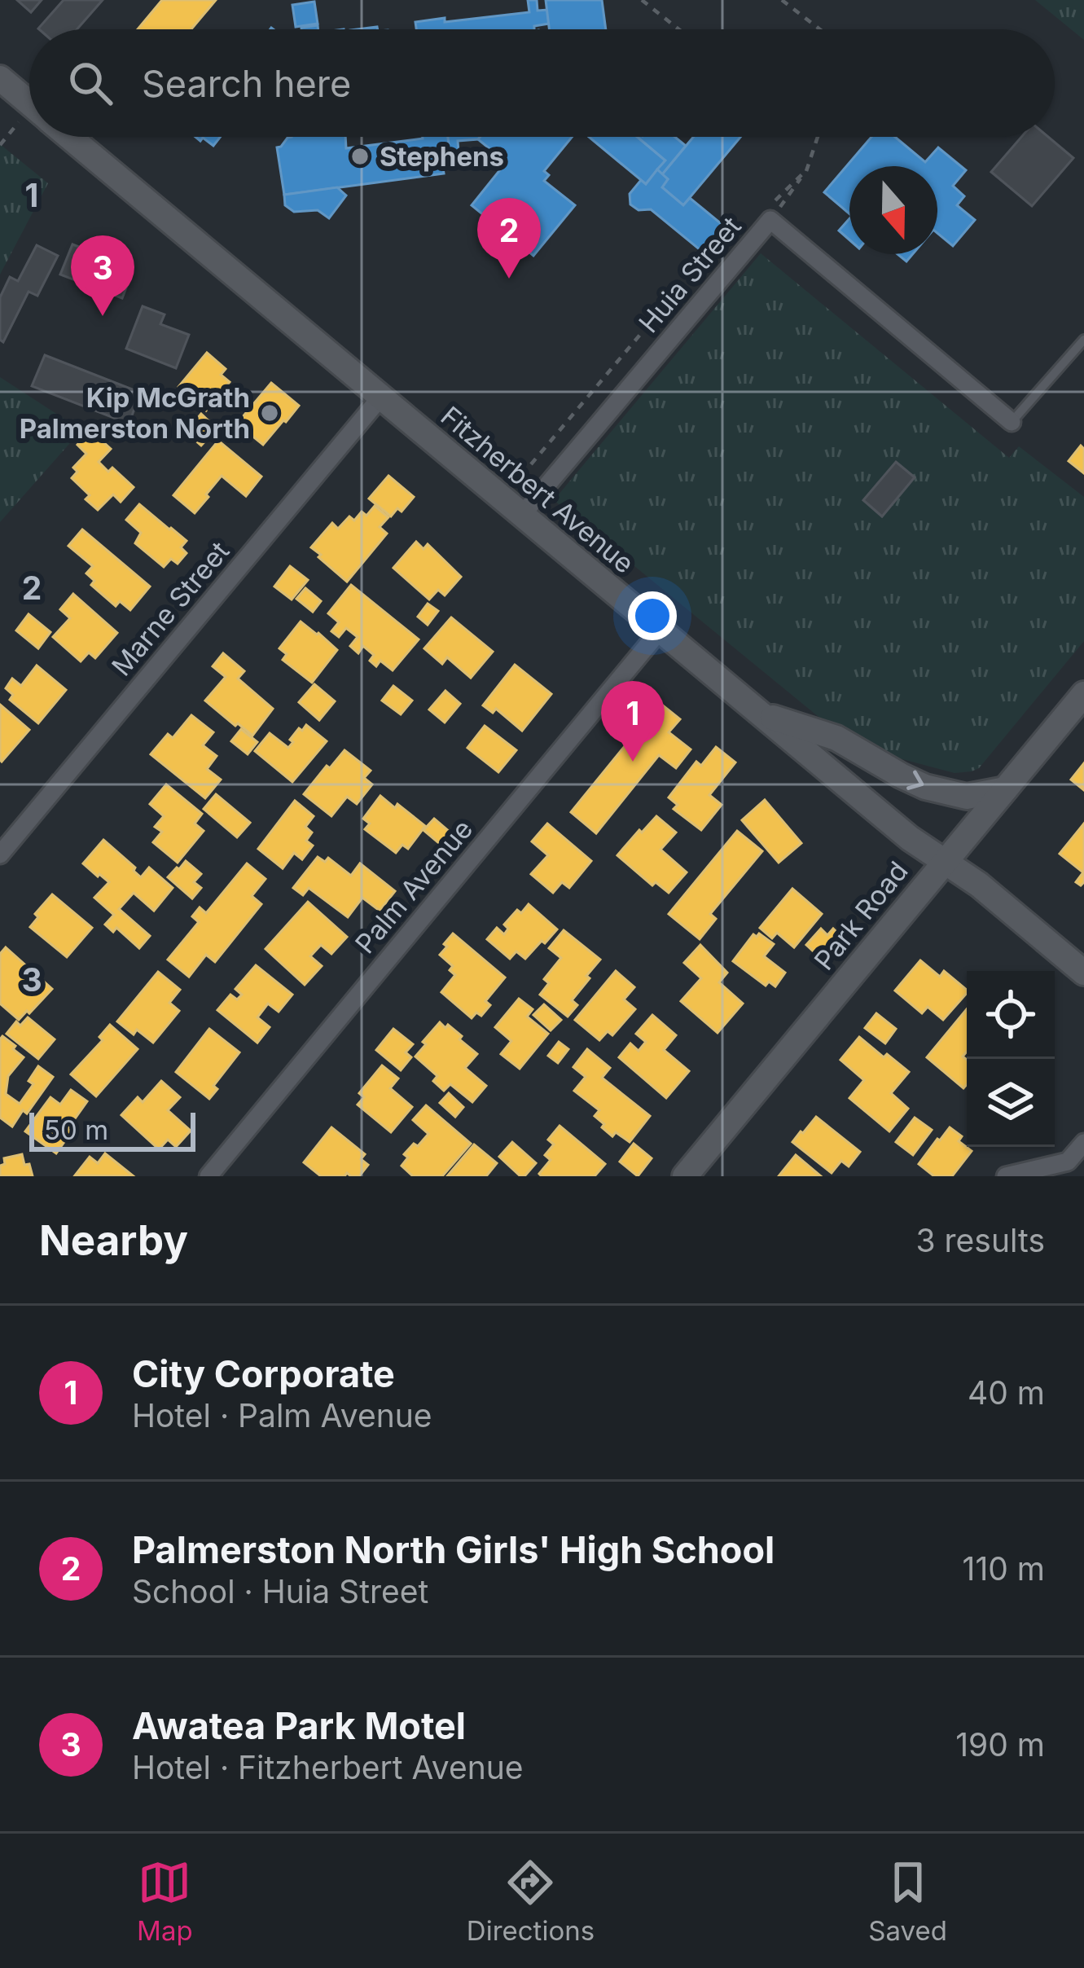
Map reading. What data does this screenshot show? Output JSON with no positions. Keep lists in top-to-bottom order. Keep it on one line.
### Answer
{"streets":{"main road":["Fitzherbert Avenue","Park Road"],"street":["Huia Street","Marne Street","Palm Avenue"]},"crossings":[["Huia Street","Fitzherbert Avenue"],["Fitzherbert Avenue","Marne Street"],["Fitzherbert Avenue","Palm Avenue"],["Fitzherbert Avenue","Park Road"]],"places":["Stephens","Kip McGrath Palmerston North"],"scale_bar":"50 m","north":"bottom","page":{"search":"Search here","pins":["2","3","1"],"scale":"50 m","heading":["Nearby","3 results"],"list":[{"mark":"1","name":"City Corporate","note":"Hotel · Palm Avenue","value":"40 m"},{"mark":"2","name":"Palmerston North Girls' High School","note":"School · Huia Street","value":"110 m"},{"mark":"3","name":"Awatea Park Motel","note":"Hotel · Fitzherbert Avenue","value":"190 m"}],"nav":["Map","Directions","Saved"]},"grid":{"rows":["1","2","3"]}}
